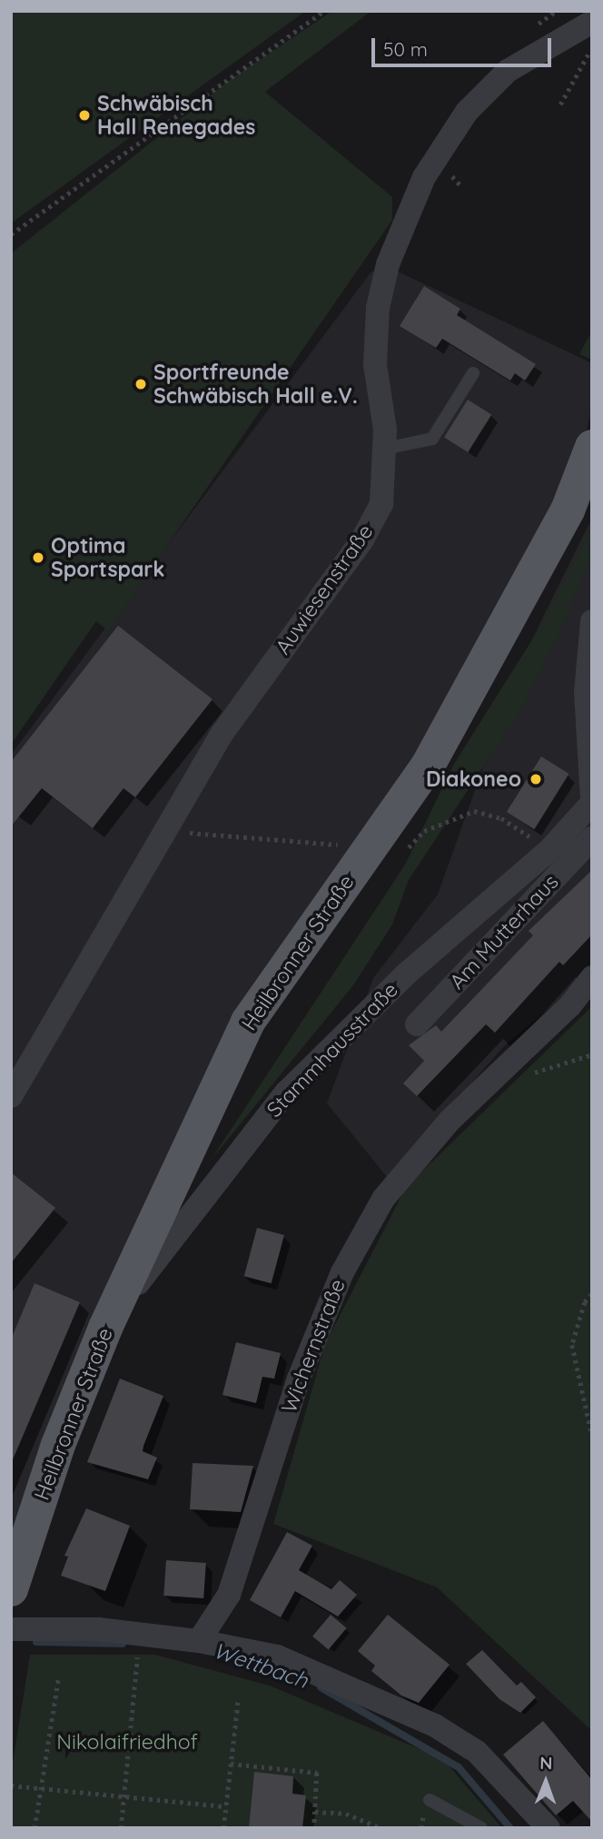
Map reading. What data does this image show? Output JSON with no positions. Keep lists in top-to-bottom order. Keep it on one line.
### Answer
{"streets":{"main road":["Heilbronner Straße"],"street":["Auwiesenstraße","Am Mutterhaus","Stammhausstraße","Wichernstraße"]},"crossings":[["Heilbronner Straße","Stammhausstraße"]],"water":["Wettbach"],"parks":["Nikolaifriedhof"],"places":["Schwäbisch Hall Renegades","Sportfreunde Schwäbisch Hall e.V.","Optima Sportspark","Diakoneo"],"scale_bar":"50 m","north":"top"}
